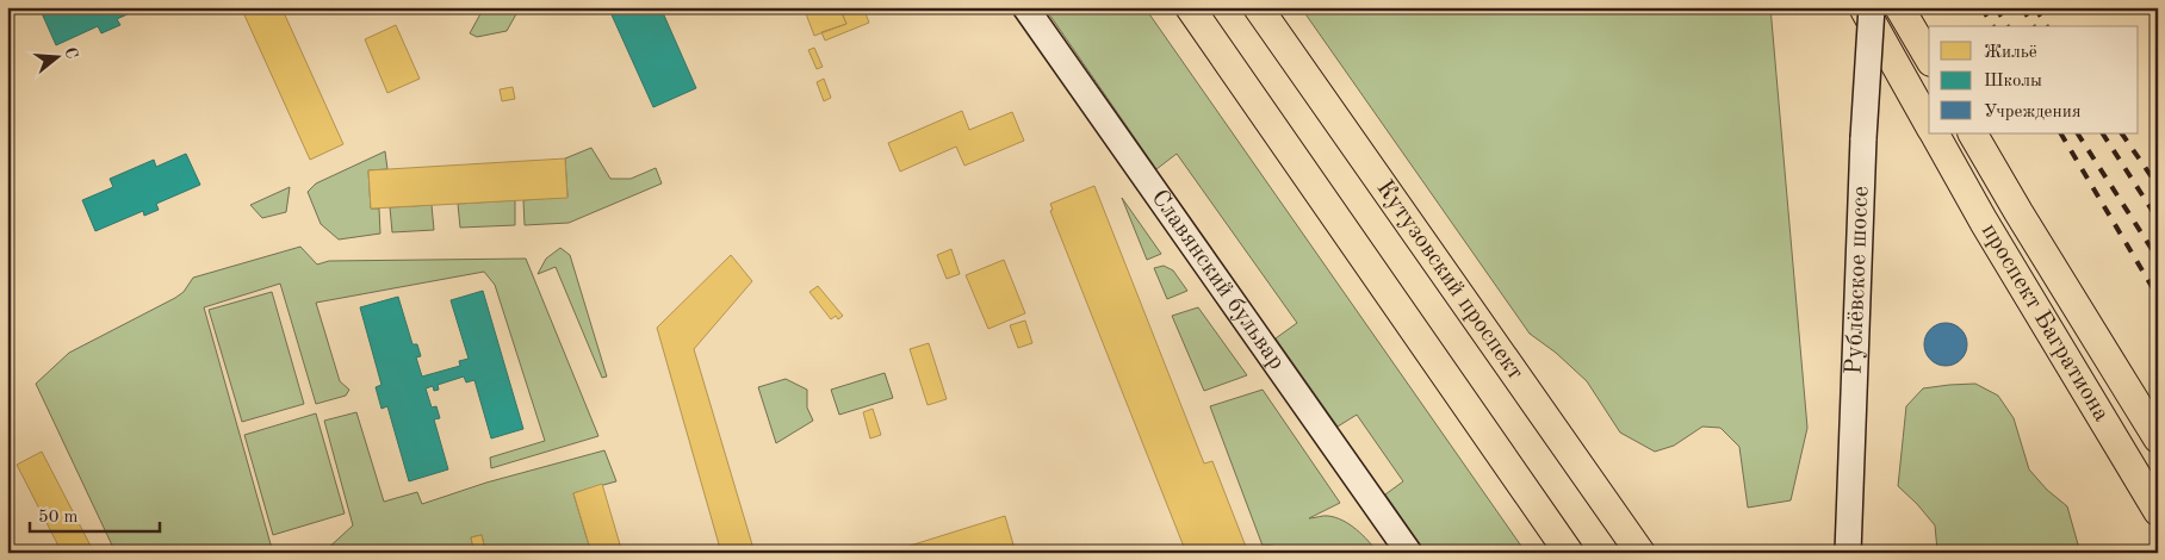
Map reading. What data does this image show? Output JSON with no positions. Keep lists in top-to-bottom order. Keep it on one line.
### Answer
{"streets":{"main road":["Кутузовский проспект","проспект Багратиона"],"street":["Славянский бульвар","Рублёвское шоссе"]},"legend":["Жильё","Школы","Учреждения"],"scale_bar":"50 m","north":"right"}
